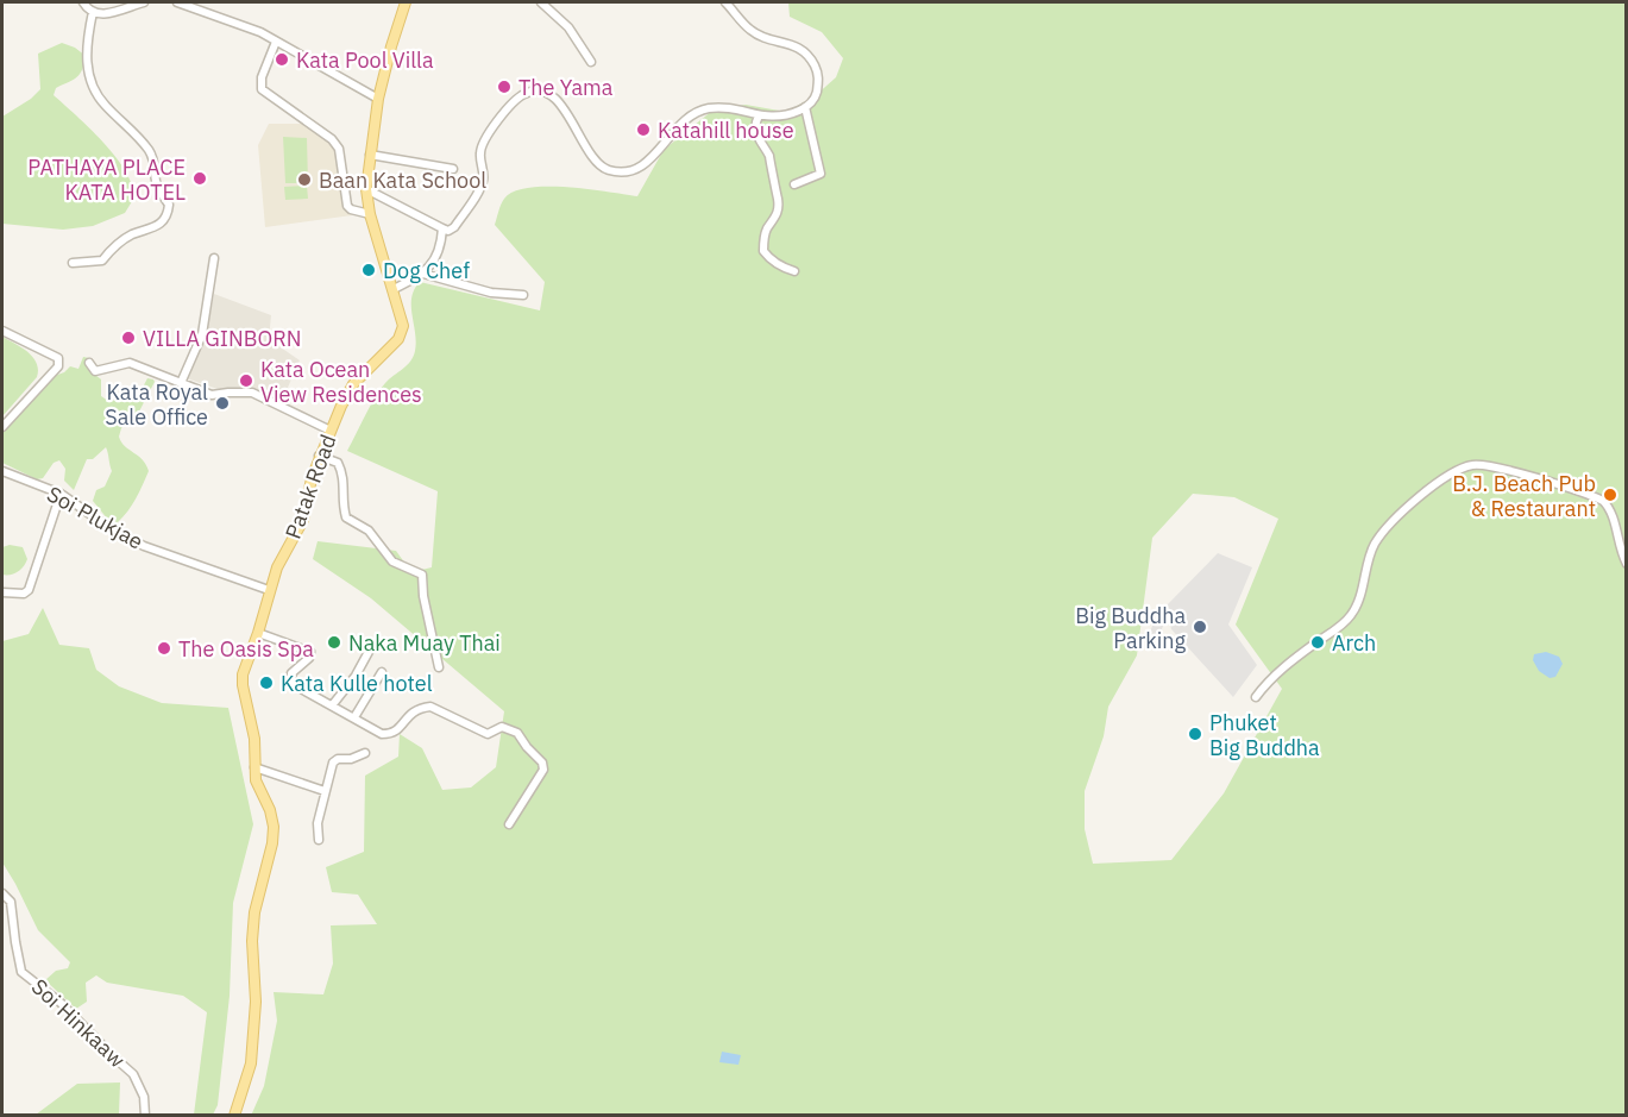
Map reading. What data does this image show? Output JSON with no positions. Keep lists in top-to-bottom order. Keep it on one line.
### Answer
{"streets":{"main road":["Patak Road"],"street":["Soi Plukjae","Soi Hinkaaw"]},"crossings":[["Patak Road","Soi Plukjae"]],"places":["Kata Pool Villa","The Yama","Katahill house","PATHAYA PLACE KATA HOTEL","Baan Kata School","Dog Chef","VILLA GINBORN","Kata Ocean View Residences","Kata Royal Sale Office","B.J. Beach Pub & Restaurant","Big Buddha Parking","Naka Muay Thai","Arch","The Oasis Spa","Kata Kulle hotel","Phuket Big Buddha"]}
